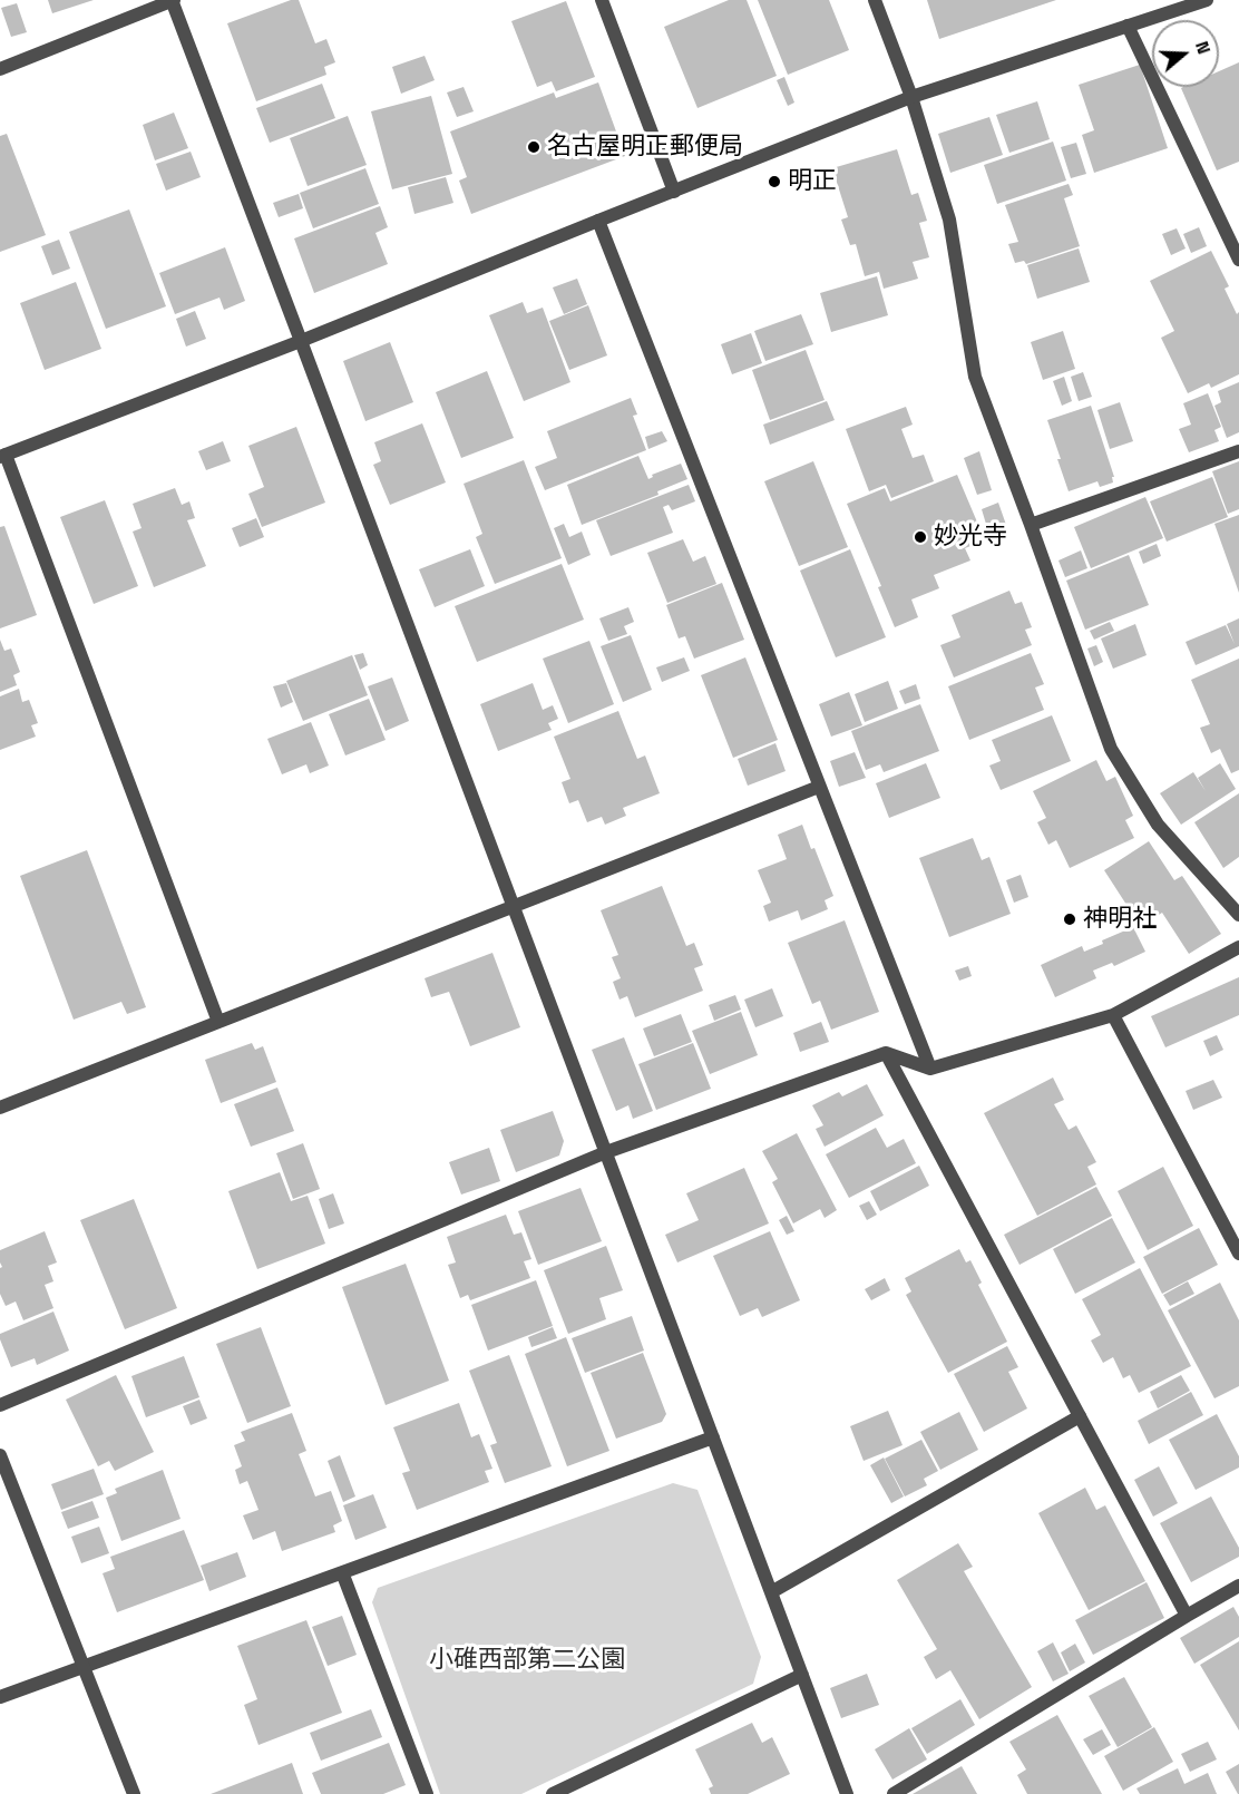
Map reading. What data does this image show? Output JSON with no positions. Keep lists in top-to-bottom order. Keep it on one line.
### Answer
{"parks":["小碓西部第二公園"],"places":["名古屋明正郵便局","明正","妙光寺","神明社"],"north":"right"}
